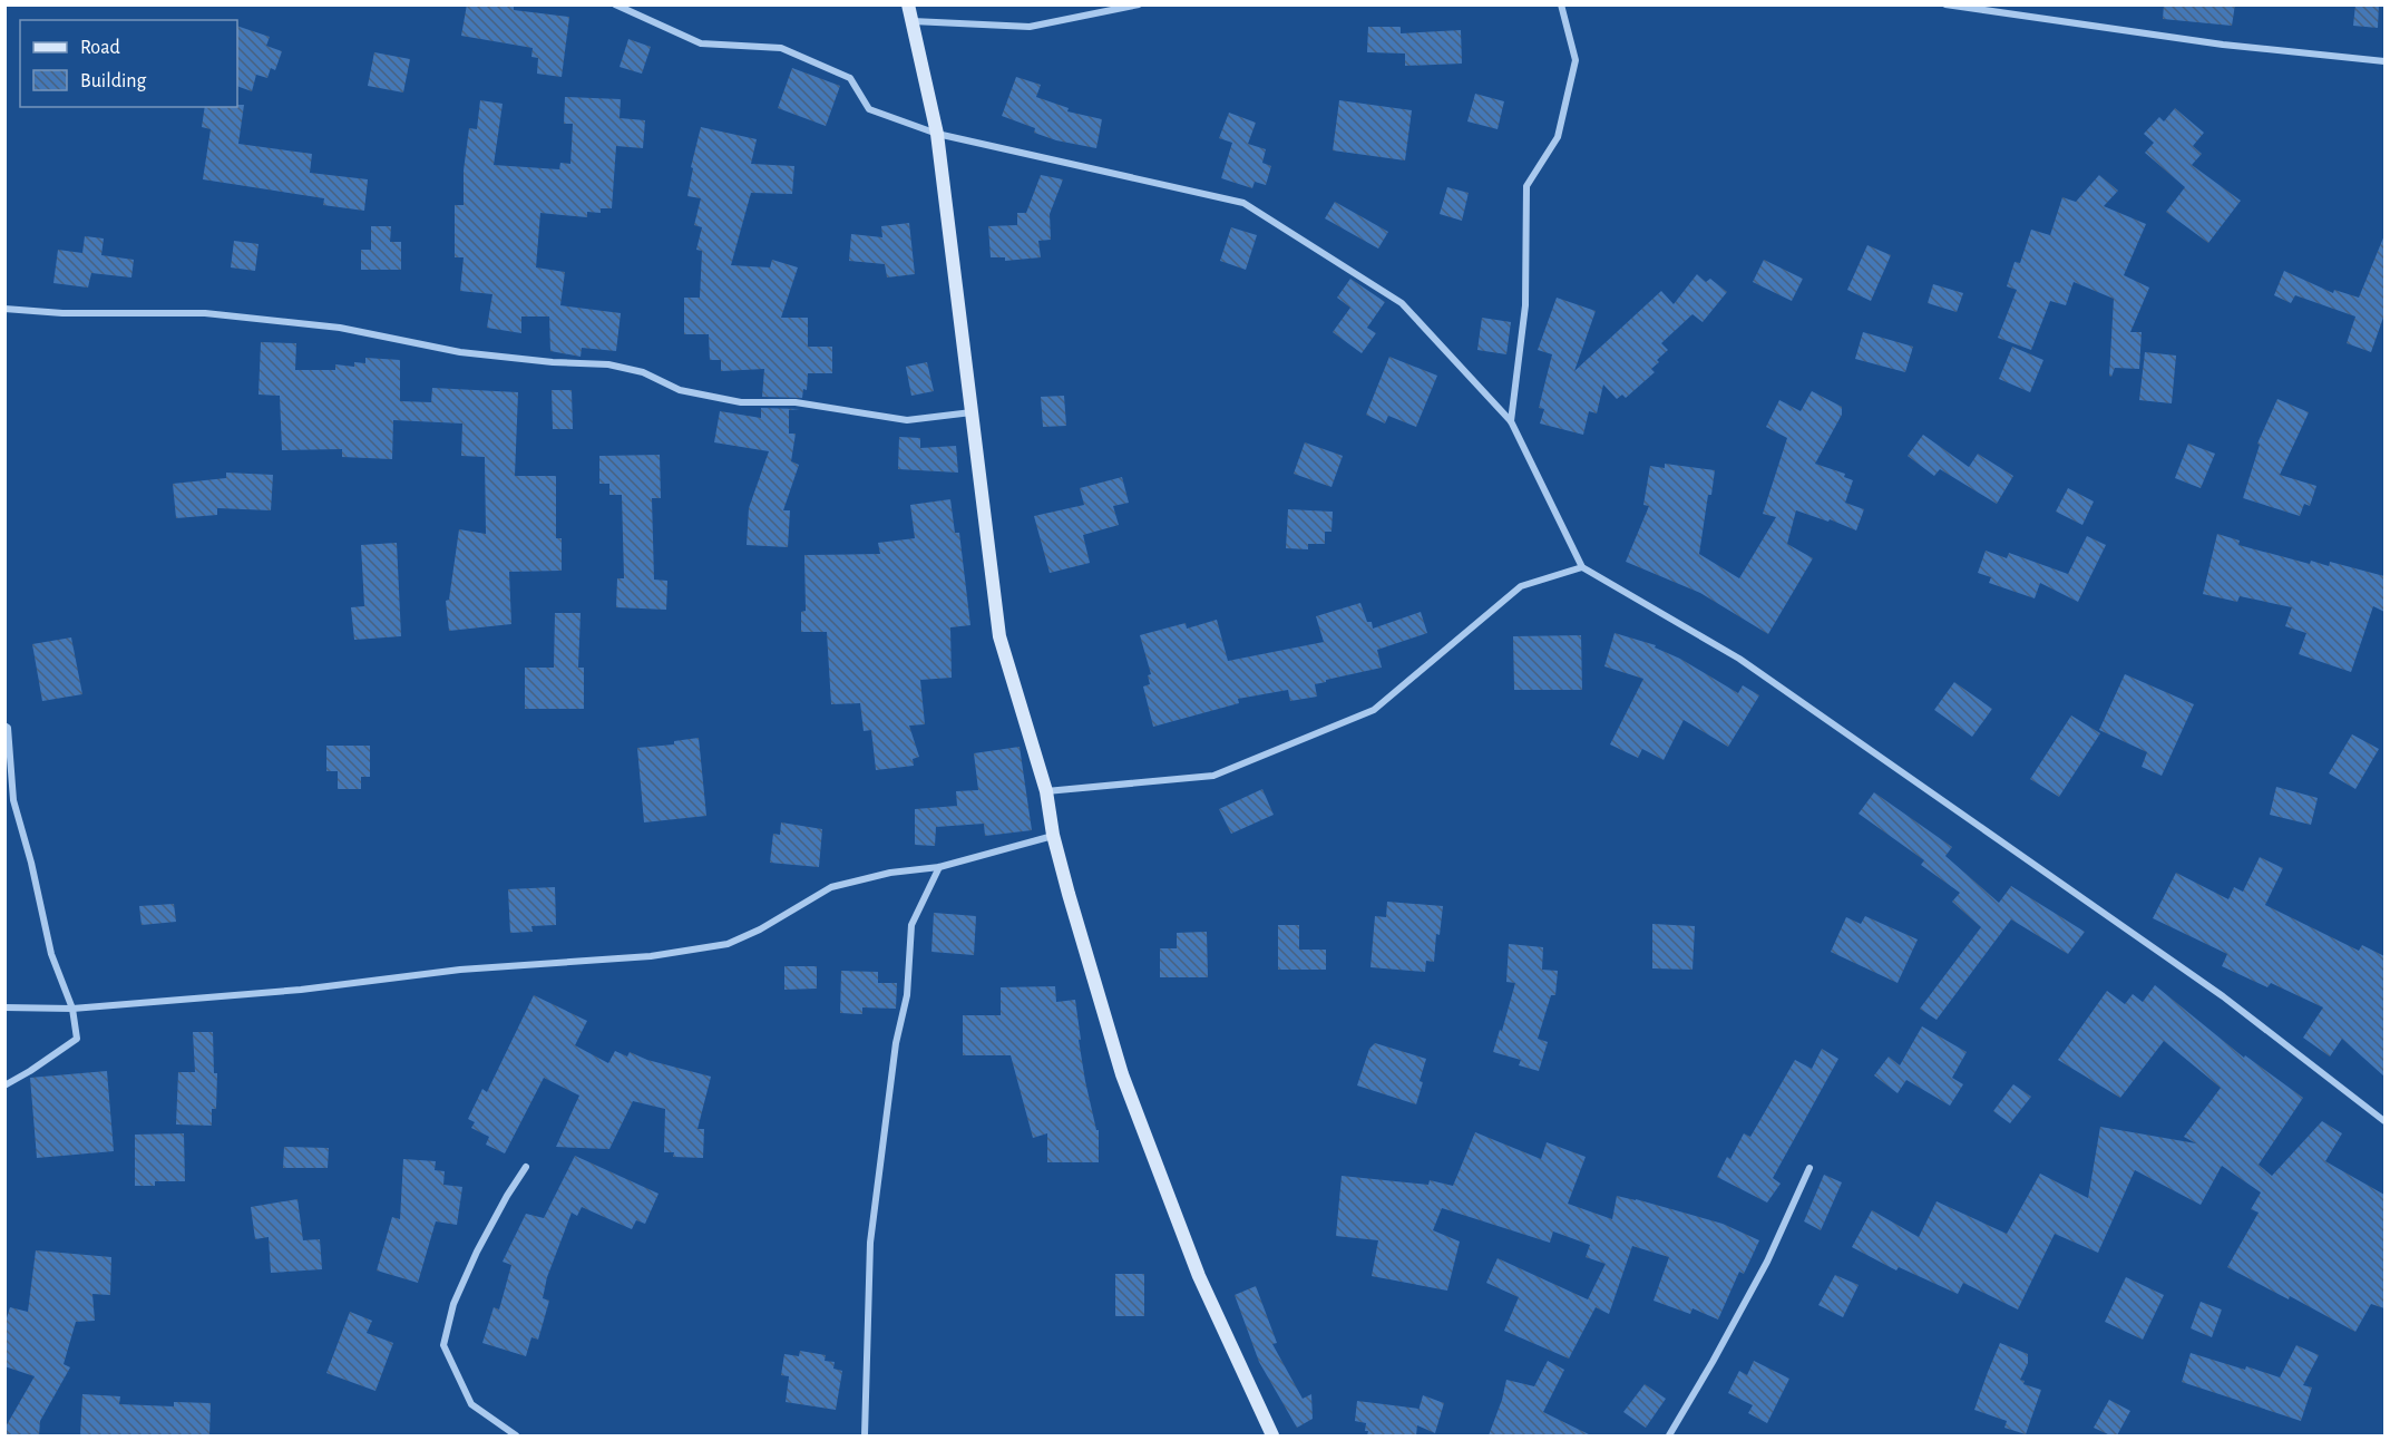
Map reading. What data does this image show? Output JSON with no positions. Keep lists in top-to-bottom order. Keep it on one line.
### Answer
{"legend":["Road","Building"]}
